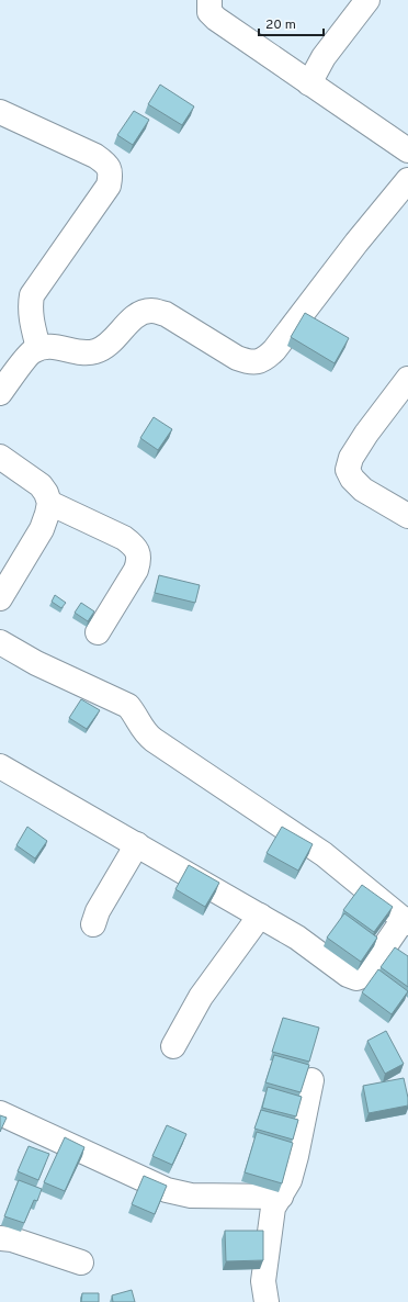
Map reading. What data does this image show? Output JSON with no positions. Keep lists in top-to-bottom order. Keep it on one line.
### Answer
{"scale_bar":"20 m"}
